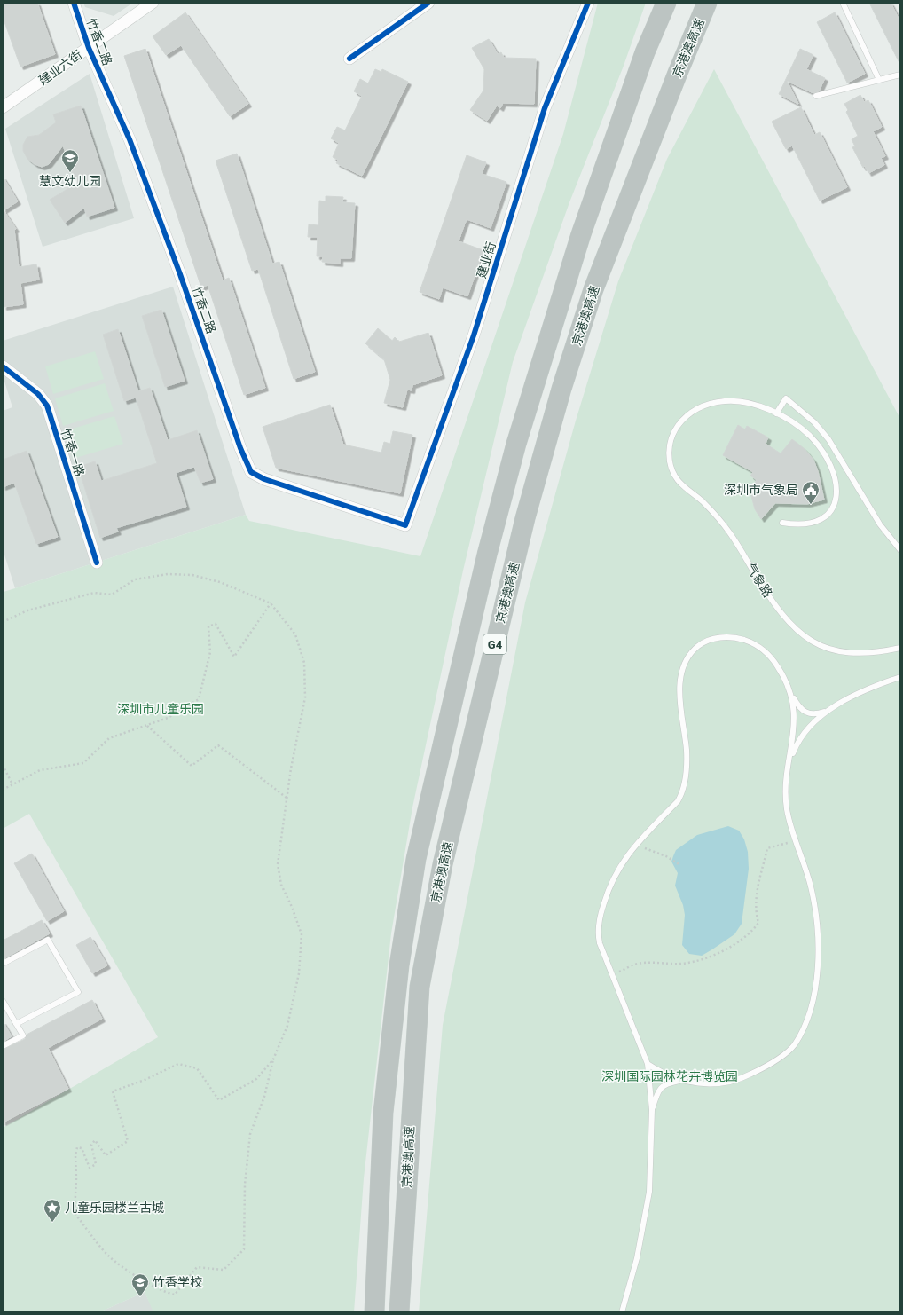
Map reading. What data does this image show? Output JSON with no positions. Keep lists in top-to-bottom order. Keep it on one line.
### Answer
{"streets":{"highway":["京港澳高速","G4"],"street":["竹香二路","建业六街","建业街","竹香一路"],"lane":["气象路"]},"crossings":[["竹香二路","建业六街"],["竹香二路","建业街"]],"parks":["深圳市儿童乐园","深圳国际园林花卉博览园"],"places":{"school or university":["慧文幼儿园","竹香学校"],"public building":["深圳市气象局"],"place":["儿童乐园楼兰古城"]}}
